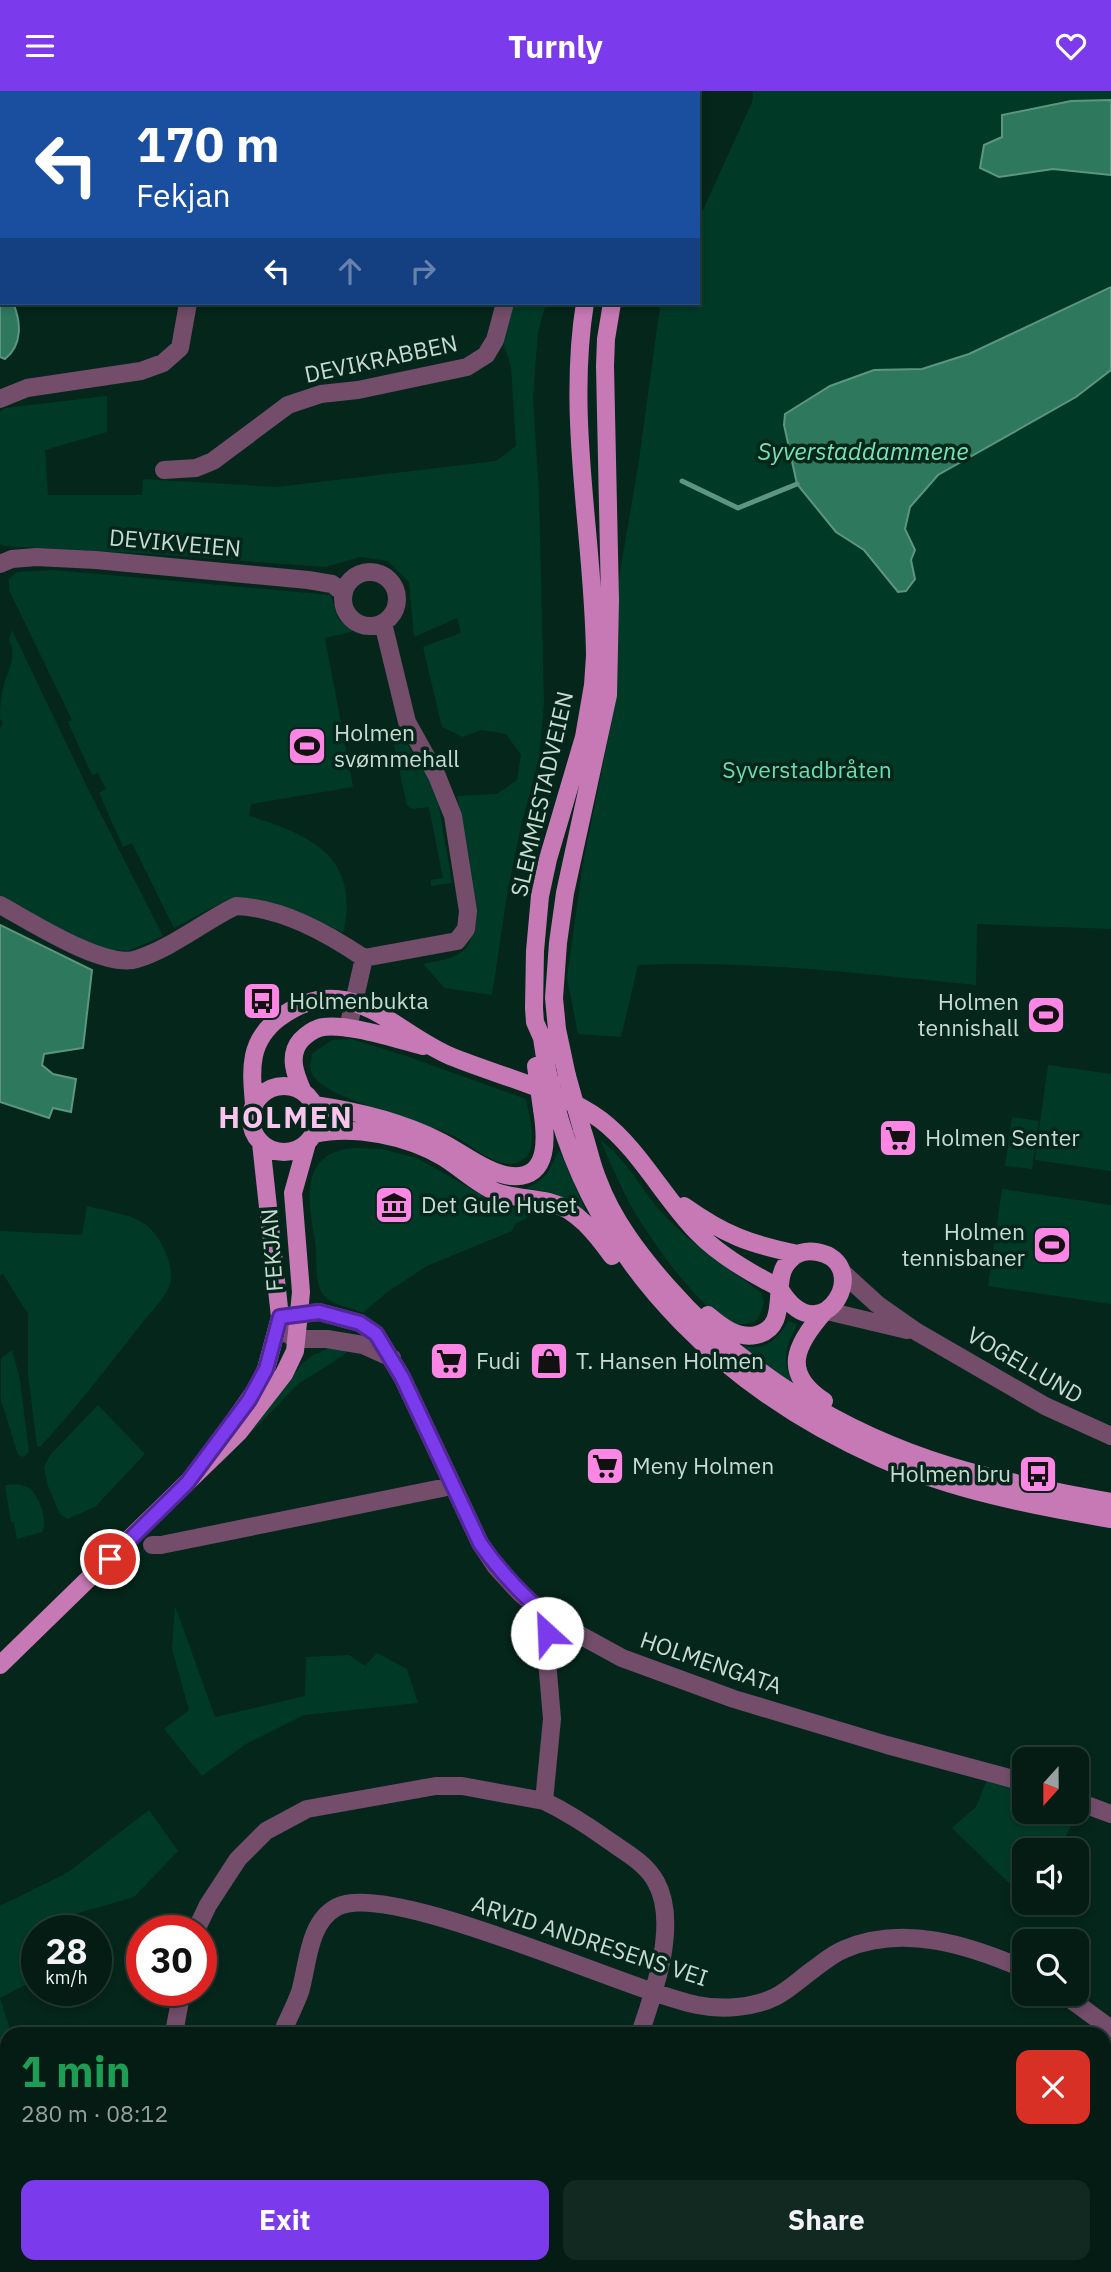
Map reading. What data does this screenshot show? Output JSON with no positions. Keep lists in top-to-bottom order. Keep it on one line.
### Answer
{"streets":{"main road":["SLEMMESTADVEIEN","FEKJAN"],"street":["DEVIKRABBEN","DEVIKVEIEN","VOGELLUND","HOLMENGATA","ARVID ANDRESENS VEI"]},"crossings":[["FEKJAN","HOLMENGATA"]],"districts":["HOLMEN"],"water":["Syverstaddammene"],"parks":["Syverstadbråten"],"places":{"sports":["Holmen svømmehall","Holmen tennishall","Holmen tennisbaner"],"bus stop":["Holmenbukta","Holmen bru"],"supermarket":["Holmen Senter","Fudi","Meny Holmen"],"museum":["Det Gule Huset"],"shop":["T. Hansen Holmen"]},"north":"bottom","page":{"header":"Turnly","turn":["170 m","Fekjan"],"speed":"28 km/h","limit":"30","heading":["1 min","280 m · 08:12"],"buttons":["Exit","Share"]}}
